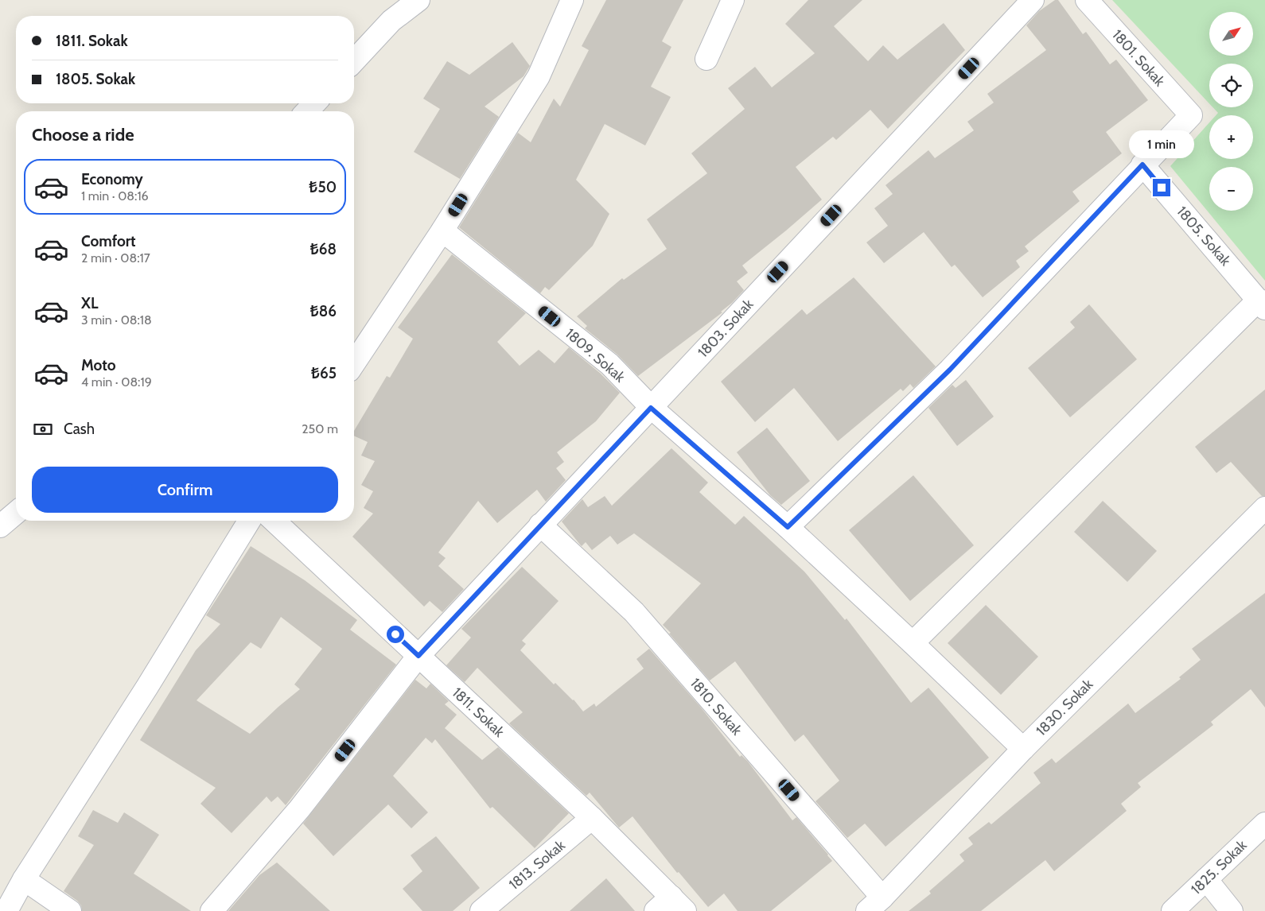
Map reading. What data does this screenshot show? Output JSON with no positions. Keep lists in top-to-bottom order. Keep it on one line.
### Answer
{"streets":{"street":["1801. Sokak","1805. Sokak","1803. Sokak","1809. Sokak","1810. Sokak","1830. Sokak","1811. Sokak","1813. Sokak","1825. Sokak"]},"crossings":[["1801. Sokak","1805. Sokak"],["1803. Sokak","1809. Sokak"],["1803. Sokak","1810. Sokak"],["1803. Sokak","1811. Sokak"],["1809. Sokak","1830. Sokak"],["1810. Sokak","1830. Sokak"],["1811. Sokak","1813. Sokak"]],"north":"top right","page":{"map_buttons":["+","−"],"banner":["1811. Sokak","1805. Sokak"],"heading":"Choose a ride","bubble":"1 min","list":[{"name":"Economy","note":"1 min · 08:16","value":"₺50"},{"name":"Comfort","note":"2 min · 08:17","value":"₺68"},{"name":"XL","note":"3 min · 08:18","value":"₺86"},{"name":"Moto","note":"4 min · 08:19","value":"₺65"}],"pay":["Cash","250 m"],"buttons":"Confirm"}}
